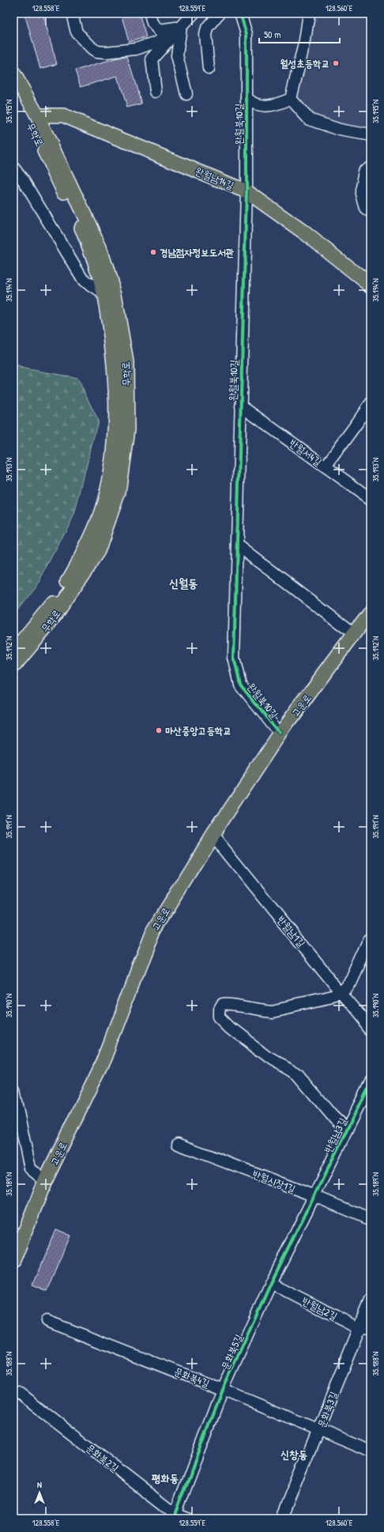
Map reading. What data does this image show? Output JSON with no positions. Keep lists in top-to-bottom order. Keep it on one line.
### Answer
{"streets":{"main road":["무학로","완월남14길","고운로"],"street":["완월북10길","반월서4길","반월남1길","반월남3길","반월시장1길","반월남2길","문화북5길","문화북4길","문화북3길","문화북2길"]},"crossings":[["완월북10길","완월남14길"],["완월북10길","반월서4길"],["완월북10길","고운로"],["무학로","완월남14길"],["고운로","반월남1길"],["반월남3길","반월시장1길"],["반월남3길","문화북5길"],["반월시장1길","문화북5길"],["반월남2길","문화북5길"],["반월남2길","문화북3길"],["문화북5길","문화북4길"],["문화북5길","문화북2길"],["문화북4길","문화북3길"]],"districts":["신월동","신창동","평화동"],"places":["월성초등학교","경남점자정보도서관","마산중앙고등학교"],"scale_bar":"50 m","north":"top","coordinates":["128.558°E","128.559°E","128.560°E","35.195°N","35.194°N","35.193°N","35.192°N","35.191°N","35.190°N","35.189°N","35.188°N"]}
